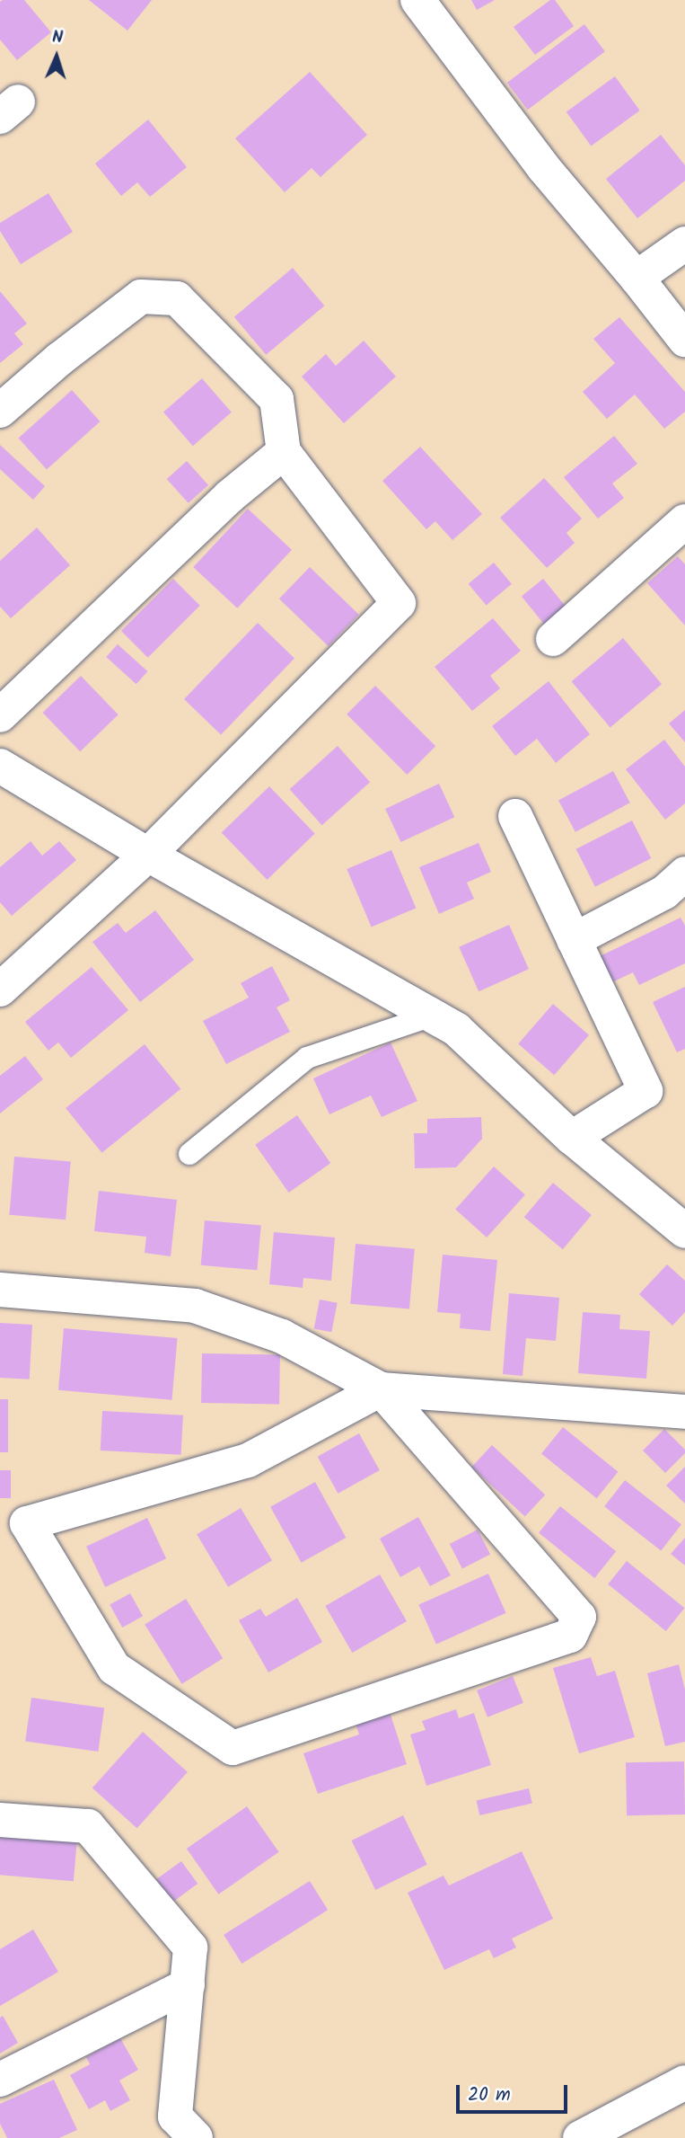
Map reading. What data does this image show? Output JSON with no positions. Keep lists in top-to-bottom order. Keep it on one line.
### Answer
{"scale_bar":"20 m","north":"top"}
